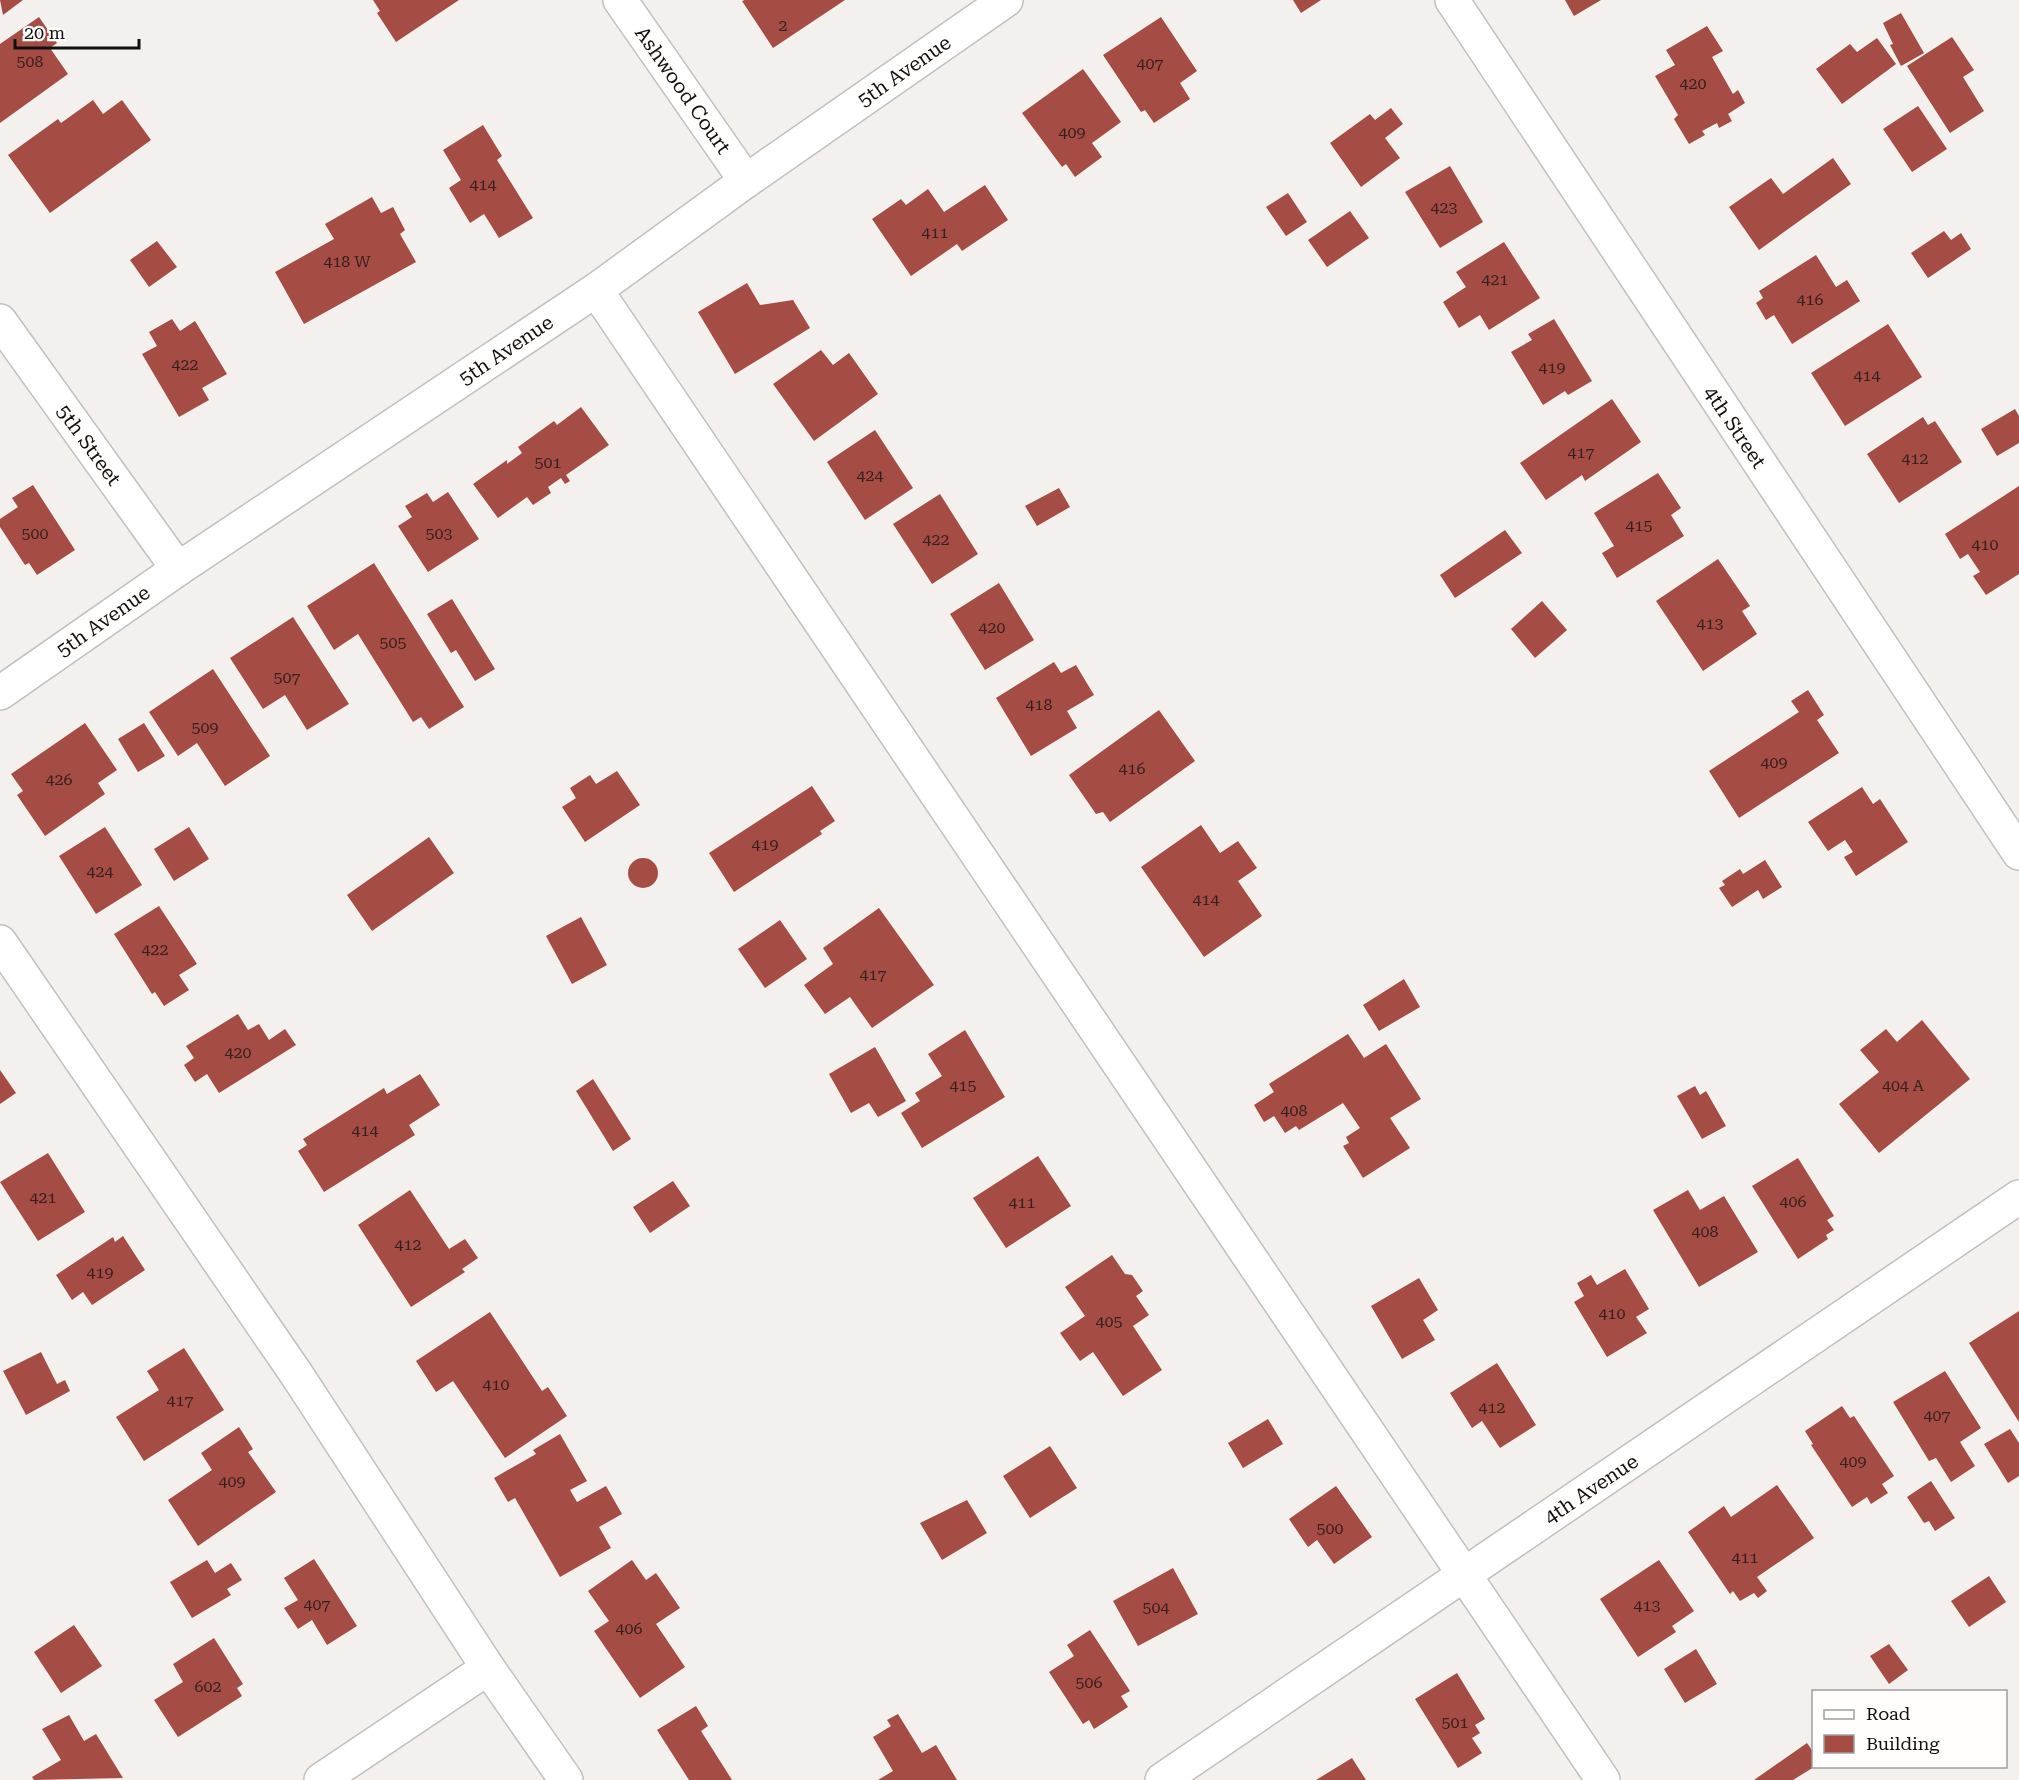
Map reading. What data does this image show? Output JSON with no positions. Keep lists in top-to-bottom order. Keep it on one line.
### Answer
{"streets":{"street":["5th Avenue","Ashwood Court","4th Street","5th Street","4th Avenue"]},"crossings":[["5th Avenue","Ashwood Court"],["5th Avenue","5th Street"]],"house_numbers":["2","508","407","420","409","414","423","411","418 W","421","416","422","419","414","417","412","501","424","415","500","503","422","410","413","420","505","507","418","509","409","416","426","419","424","414","422","417","420","415","404 A","408","414","421","406","411","408","412","419","410","405","410","417","412","407","409","409","500","411","407","413","504","406","506","602","501"],"legend":["Road","Building"],"scale_bar":"20 m"}
